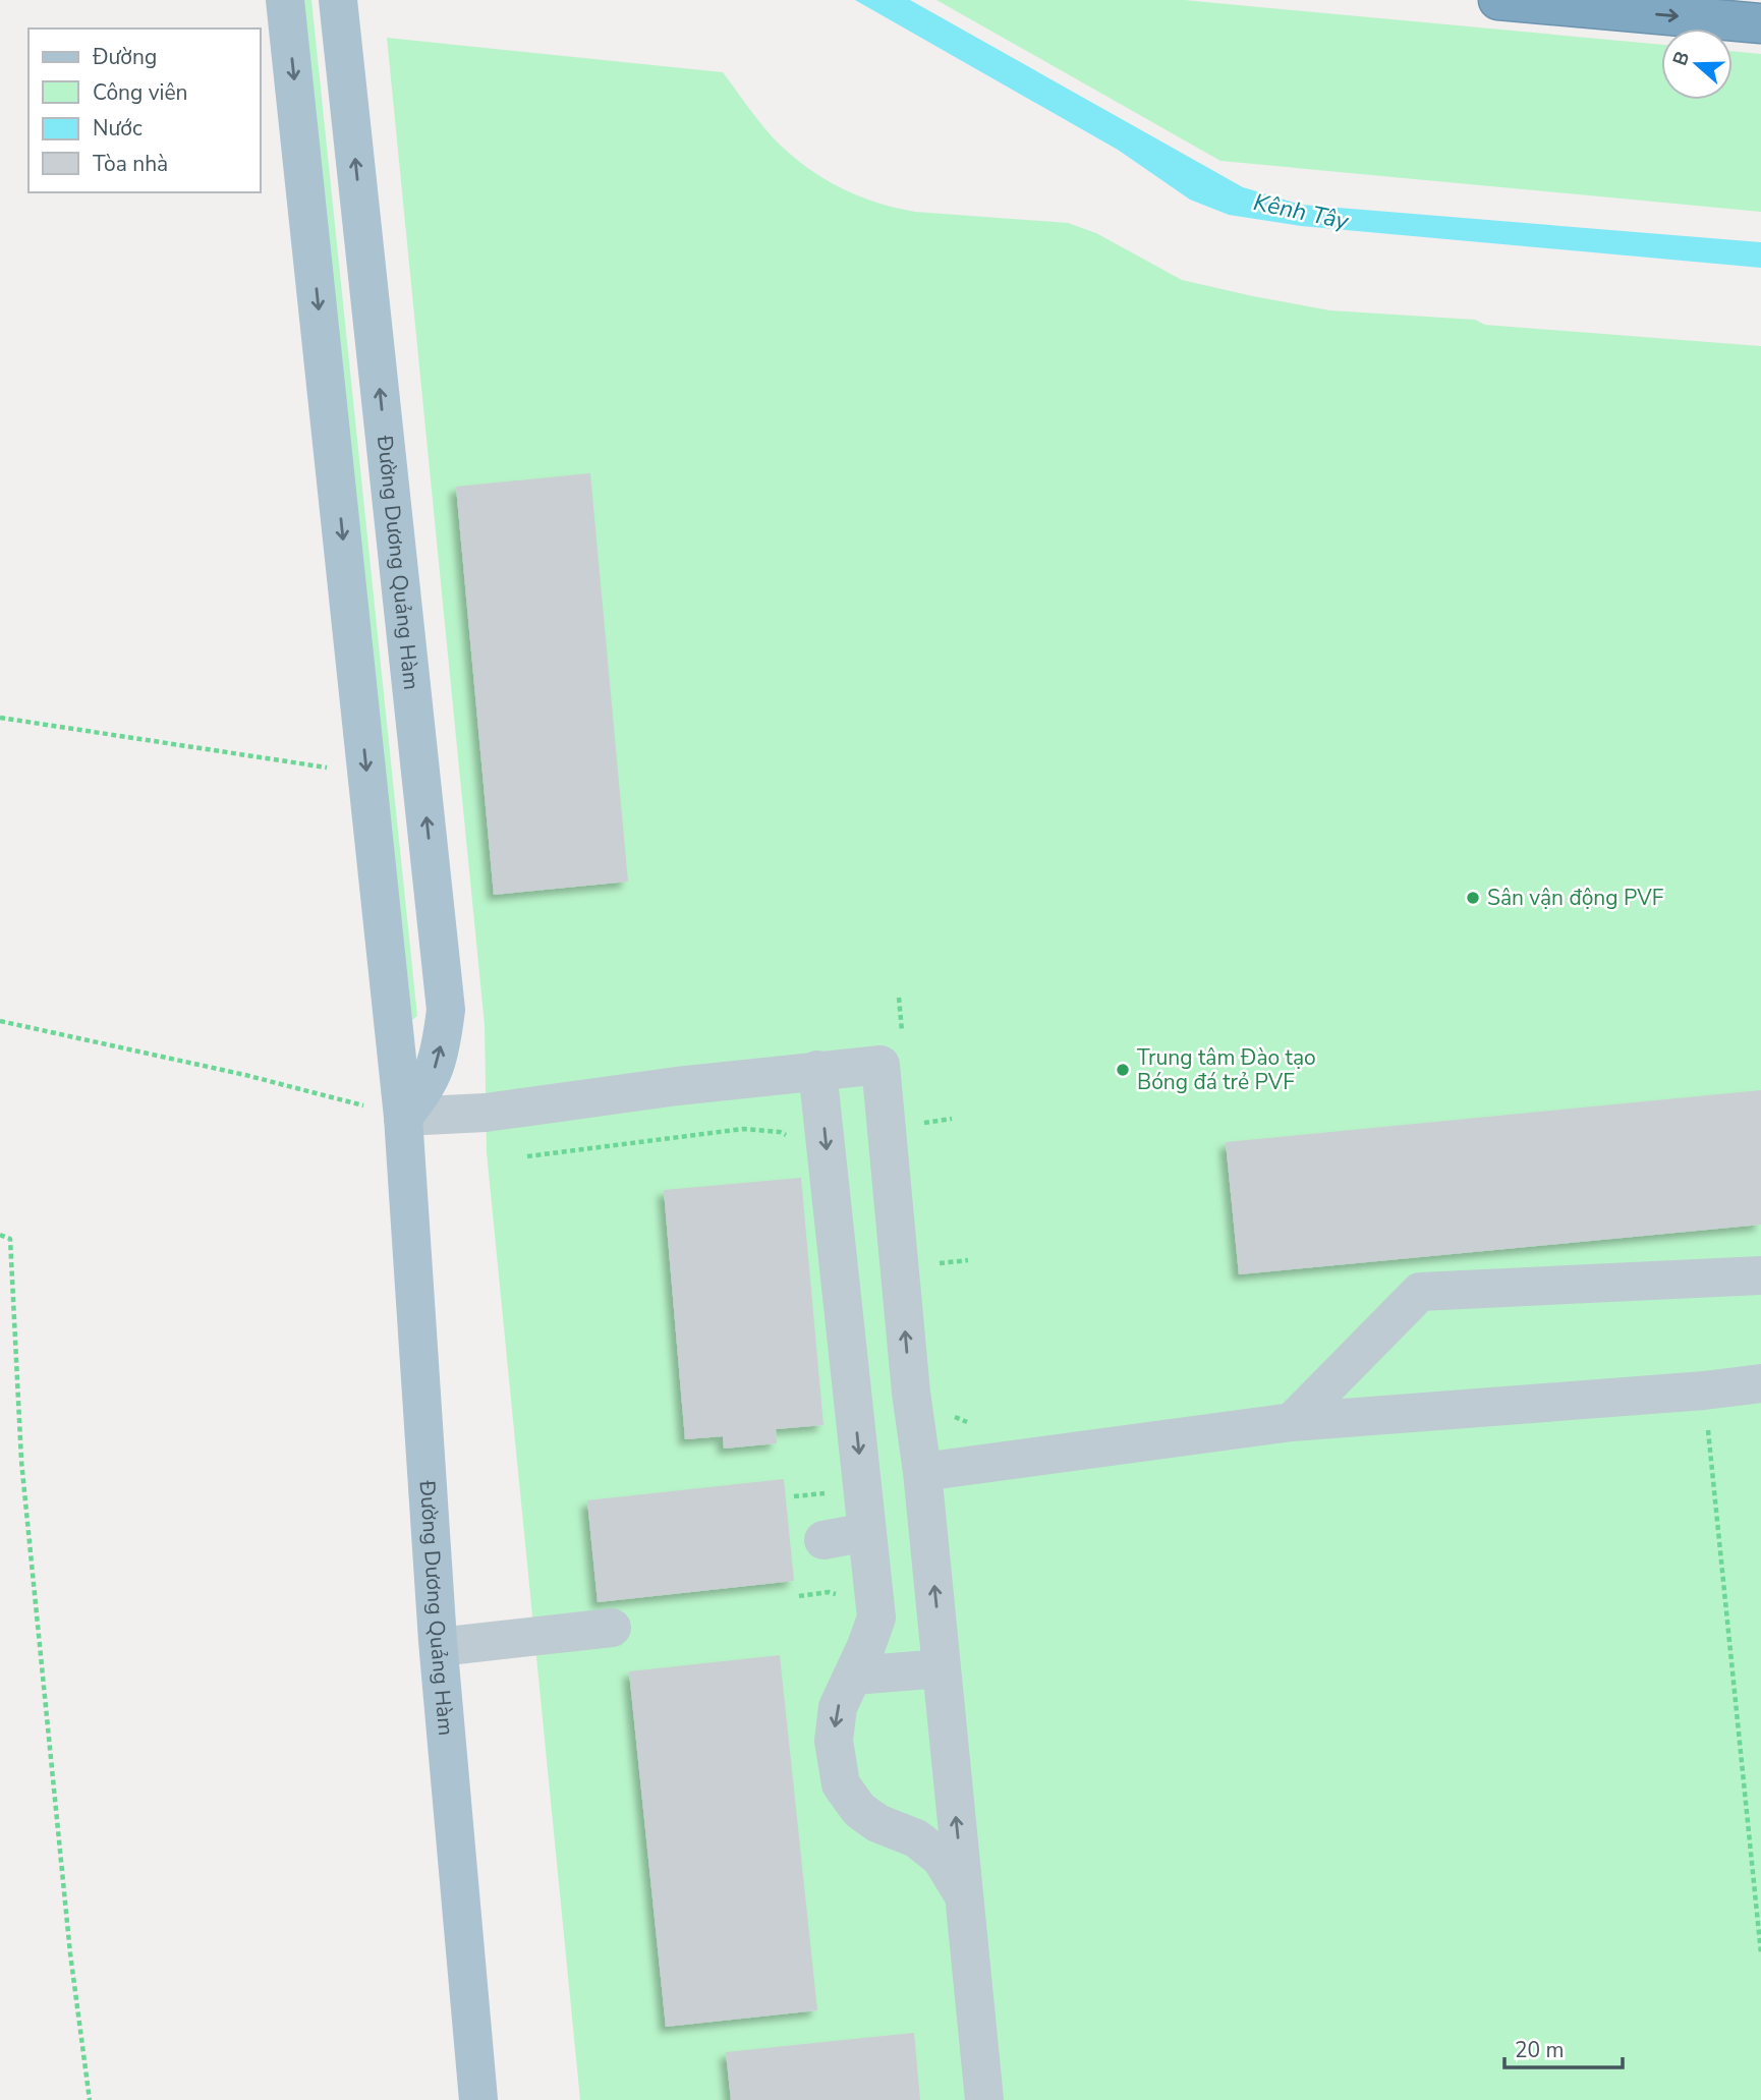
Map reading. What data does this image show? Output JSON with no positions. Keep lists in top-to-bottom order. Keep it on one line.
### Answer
{"streets":{"main road":["Đường Dương Quảng Hàm"]},"water":["Kênh Tây"],"places":["Sân vận động PVF","Trung tâm Đào tạo Bóng đá trẻ PVF"],"legend":["Đường","Công viên","Nước","Tòa nhà"],"scale_bar":"20 m","north":"left"}
